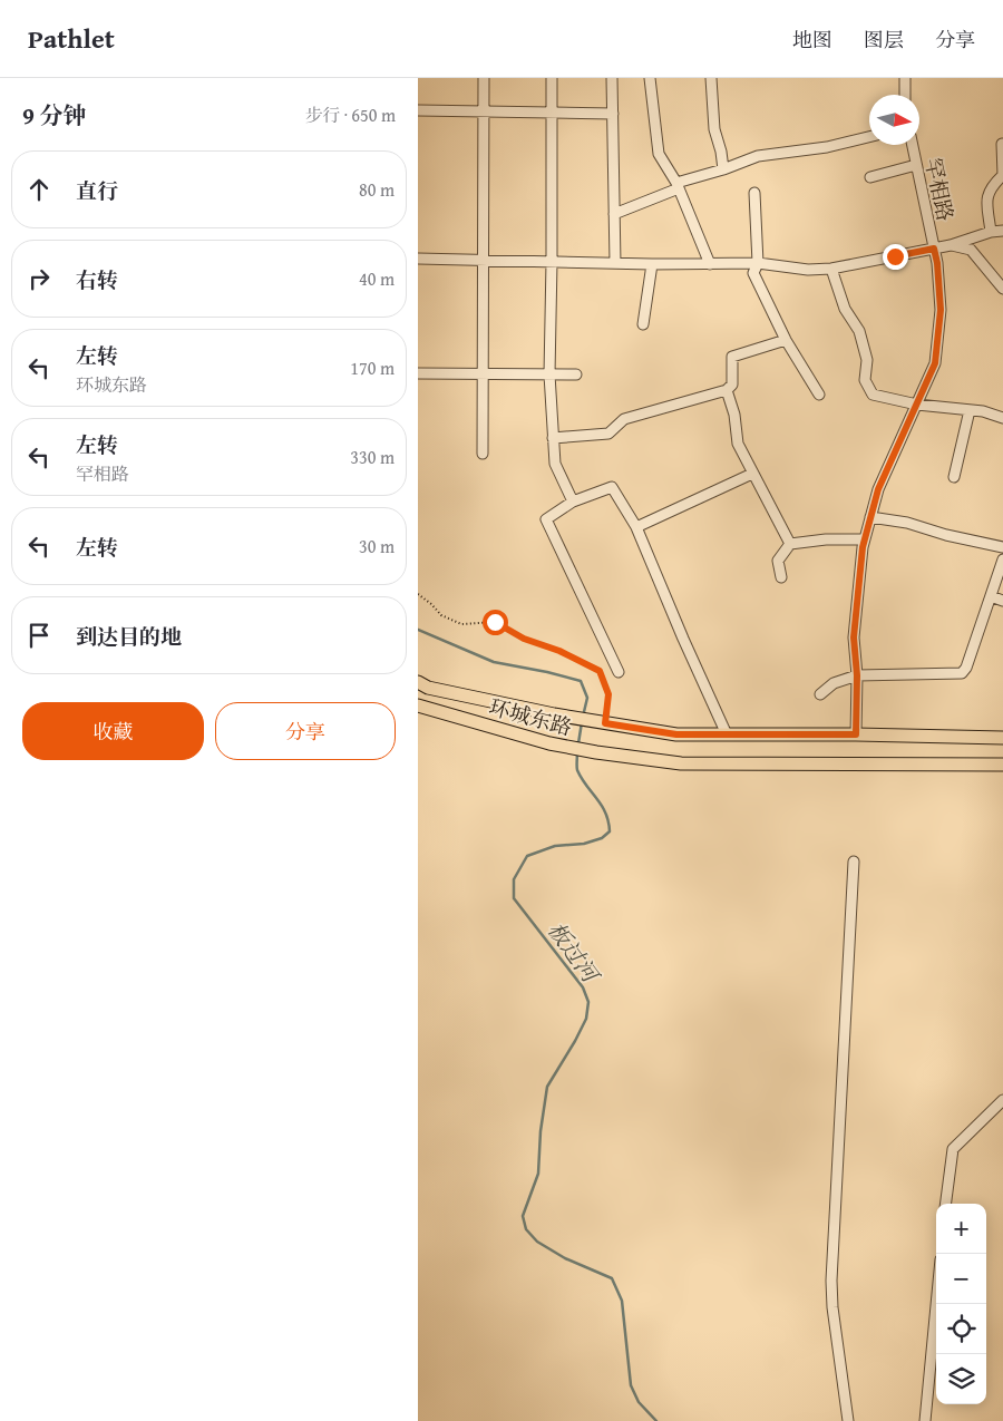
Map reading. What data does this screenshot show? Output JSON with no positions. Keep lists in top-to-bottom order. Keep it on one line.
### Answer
{"streets":{"main road":["环城东路"],"street":["罕相路"]},"crossings":[["罕相路","环城东路"]],"water":["板过河"],"north":"right","page":{"header":"Pathlet","nav":["地图","图层","分享"],"heading":["9 分钟","步行 · 650 m"],"list":[["直行","80 m"],["右转","40 m"],["左转","环城东路","170 m"],["左转","罕相路","330 m"],["左转","30 m"],"到达目的地"],"buttons":["收藏","分享"],"map_buttons":["+","−"]}}
